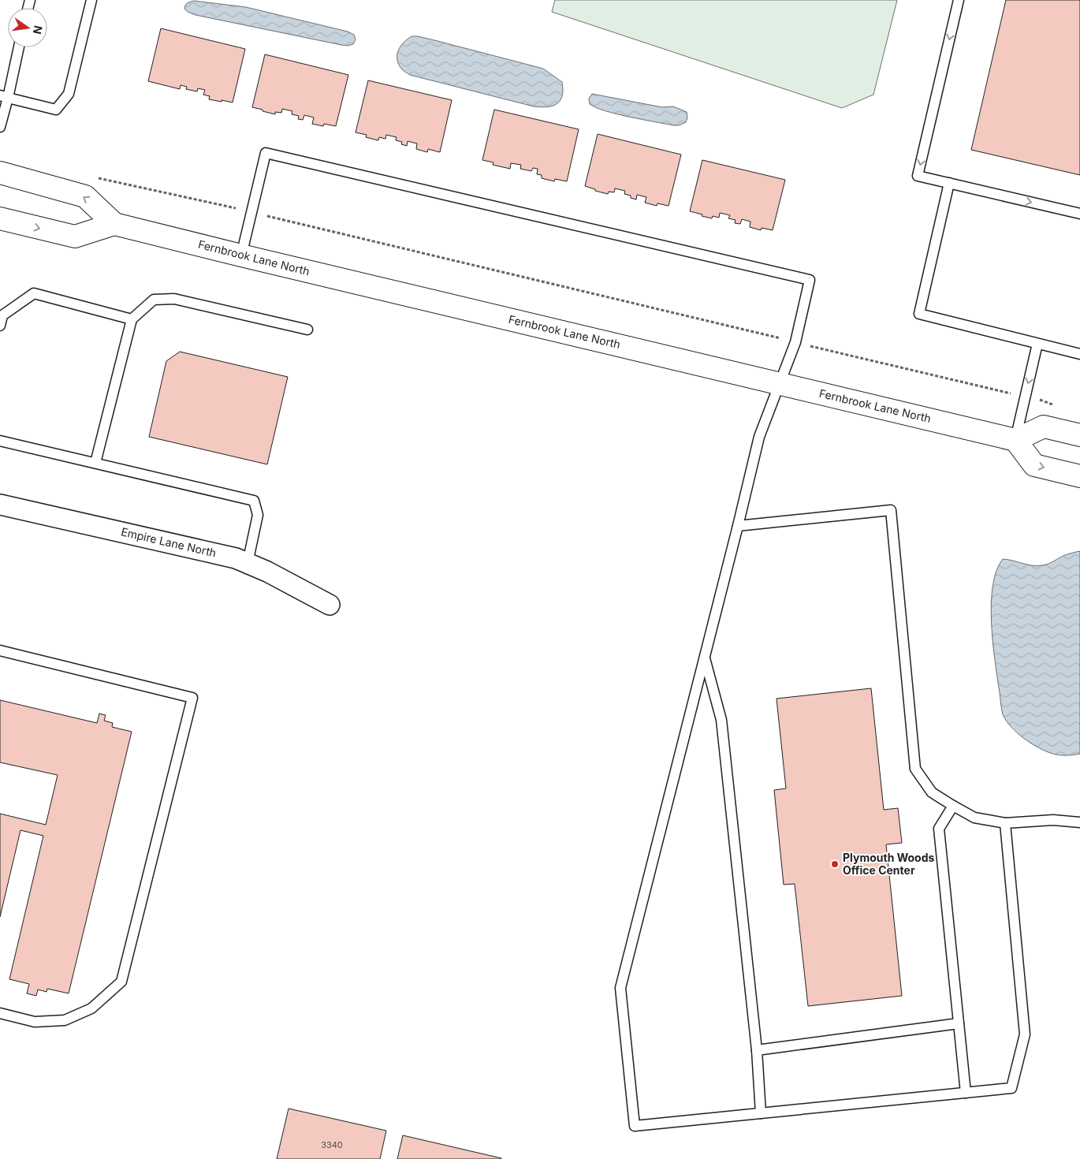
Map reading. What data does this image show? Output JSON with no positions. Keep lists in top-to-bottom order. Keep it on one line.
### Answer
{"streets":{"street":["Fernbrook Lane North","Empire Lane North"]},"places":["Plymouth Woods Office Center"],"house_numbers":["3340"],"north":"right"}
